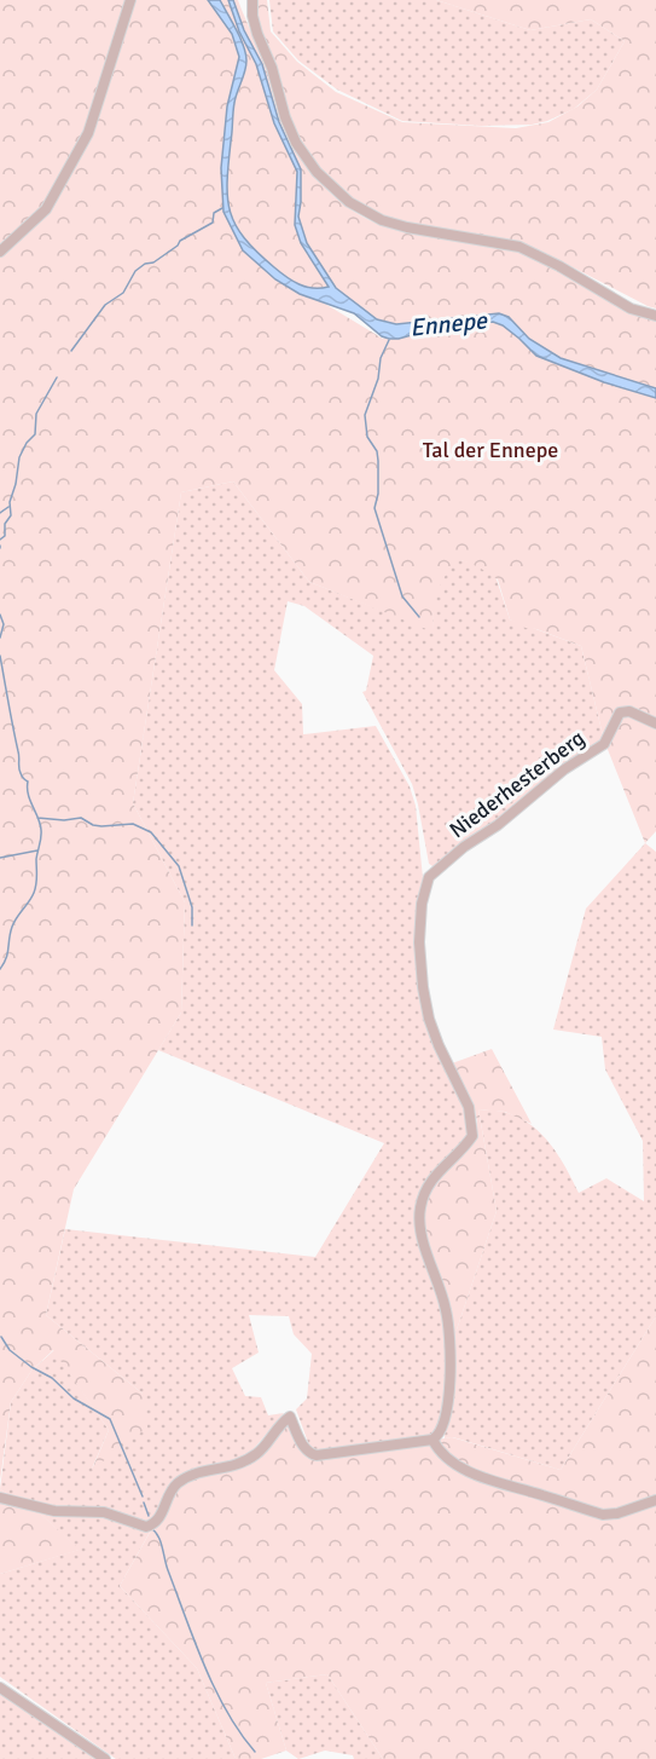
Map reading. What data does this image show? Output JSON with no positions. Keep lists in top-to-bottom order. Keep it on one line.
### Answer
{"streets":{"street":["Niederhesterberg"]},"water":["Ennepe"],"parks":["Tal der Ennepe"]}
